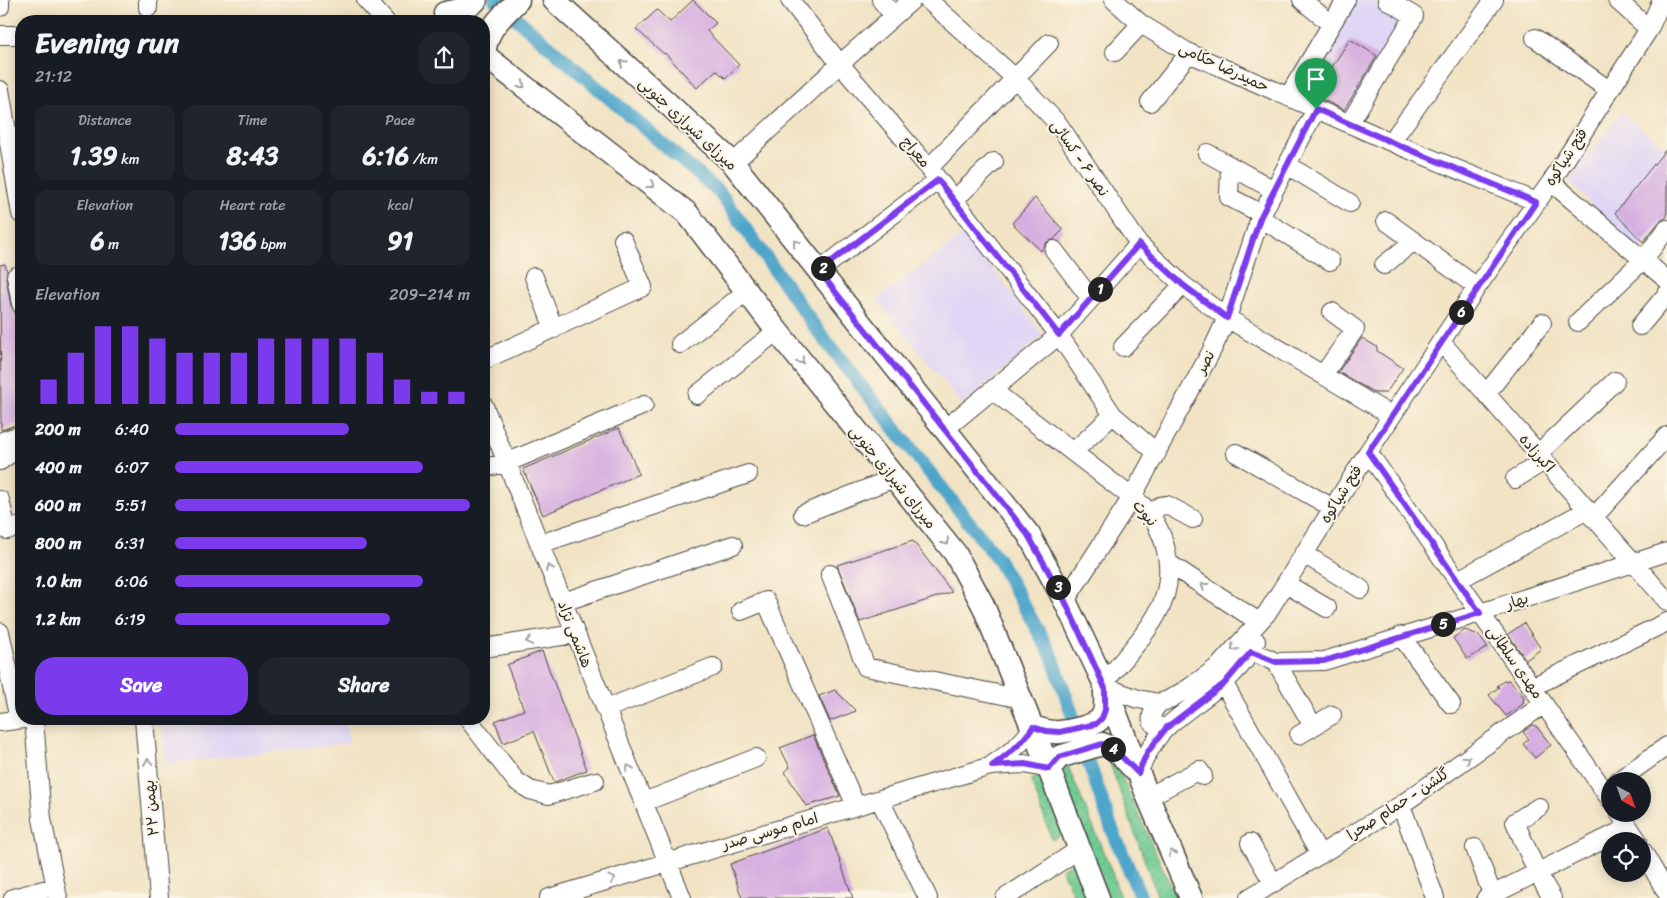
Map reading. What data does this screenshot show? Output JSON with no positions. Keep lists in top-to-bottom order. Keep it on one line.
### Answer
{"streets":{"main road":["میرزای شیرازی جنوبی"],"street":["حمیدرضا حکامی","معراج","فتح شیاکوه","نصر ۶ - کسائی","نصر","اکبرزاده","نبوت","بهار","هاشمی نژاد","مهدی سلطانی","گلشن - حمام صحرا","۲۲ بهمن","امام موسی صدر"]},"crossings":[["حمیدرضا حکامی","فتح شیاکوه"],["حمیدرضا حکامی","نصر"],["میرزای شیرازی جنوبی","فتح شیاکوه"],["میرزای شیرازی جنوبی","نصر"],["میرزای شیرازی جنوبی","نبوت"],["میرزای شیرازی جنوبی","امام موسی صدر"],["معراج","نصر"],["فتح شیاکوه","نصر ۶ - کسائی"],["فتح شیاکوه","اکبرزاده"],["فتح شیاکوه","بهار"],["فتح شیاکوه","مهدی سلطانی"],["نصر ۶ - کسائی","نصر"],["نصر","نبوت"],["اکبرزاده","بهار"],["بهار","مهدی سلطانی"],["هاشمی نژاد","امام موسی صدر"],["مهدی سلطانی","گلشن - حمام صحرا"]],"north":"bottom right","page":{"heading":["Evening run","21:12"],"stats":[["Distance","1.39 km"],["Time","8:43"],["Pace","6:16 /km"],["Elevation","6 m"],["Heart rate","136 bpm"],["kcal","91"]],"pins":["2","1","6","3","5","4"],"chart":["Elevation","209–214 m"],"list":[{"name":"200 m","note":"6:40"},{"name":"400 m","note":"6:07"},{"name":"600 m","note":"5:51"},{"name":"800 m","note":"6:31"},{"name":"1.0 km","note":"6:06"},{"name":"1.2 km","note":"6:19"}],"buttons":["Save","Share"]}}
